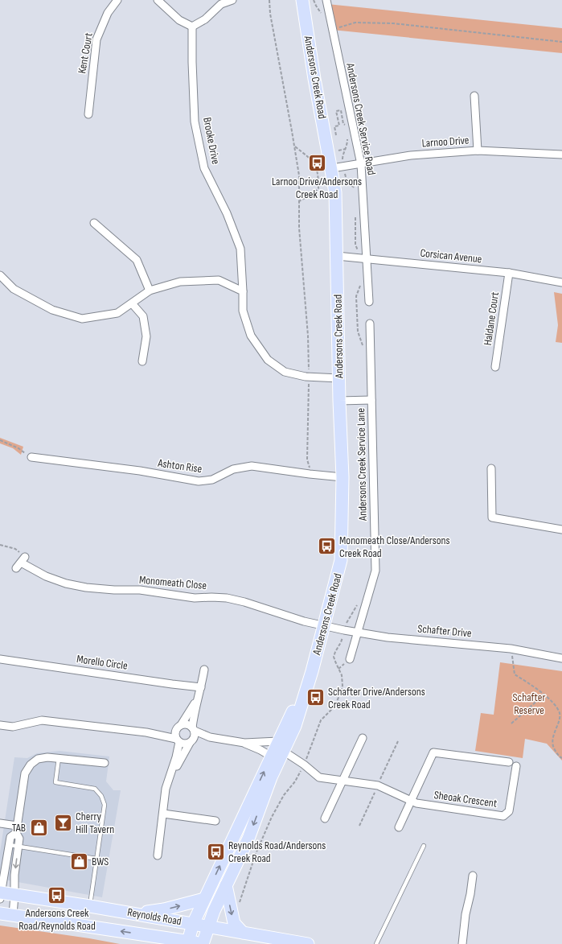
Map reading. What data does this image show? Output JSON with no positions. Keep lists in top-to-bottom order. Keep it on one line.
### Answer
{"streets":{"main road":["Andersons Creek Road","Reynolds Road"],"street":["Kent Court","Andersons Creek Service Road","Brooke Drive","Larnoo Drive","Corsican Avenue","Haldane Court","Andersons Creek Service Lane","Ashton Rise","Monomeath Close","Schafter Drive","Morello Circle","Sheoak Crescent"]},"crossings":[["Andersons Creek Road","Brooke Drive"],["Andersons Creek Road","Larnoo Drive"],["Andersons Creek Road","Corsican Avenue"],["Andersons Creek Road","Andersons Creek Service Lane"],["Andersons Creek Road","Ashton Rise"],["Andersons Creek Road","Monomeath Close"],["Andersons Creek Road","Schafter Drive"],["Andersons Creek Road","Sheoak Crescent"],["Andersons Creek Road","Reynolds Road"],["Andersons Creek Service Road","Larnoo Drive"],["Andersons Creek Service Road","Corsican Avenue"],["Corsican Avenue","Haldane Court"],["Andersons Creek Service Lane","Schafter Drive"],["Monomeath Close","Schafter Drive"]],"parks":["Schafter Reserve"],"places":{"bus stop":["Larnoo Drive/Andersons Creek Road","Monomeath Close/Andersons Creek Road","Schafter Drive/Andersons Creek Road","Reynolds Road/Andersons Creek Road","Andersons Creek Road/Reynolds Road"],"bar":["Cherry Hill Tavern"],"shop":["TAB","BWS"]}}
